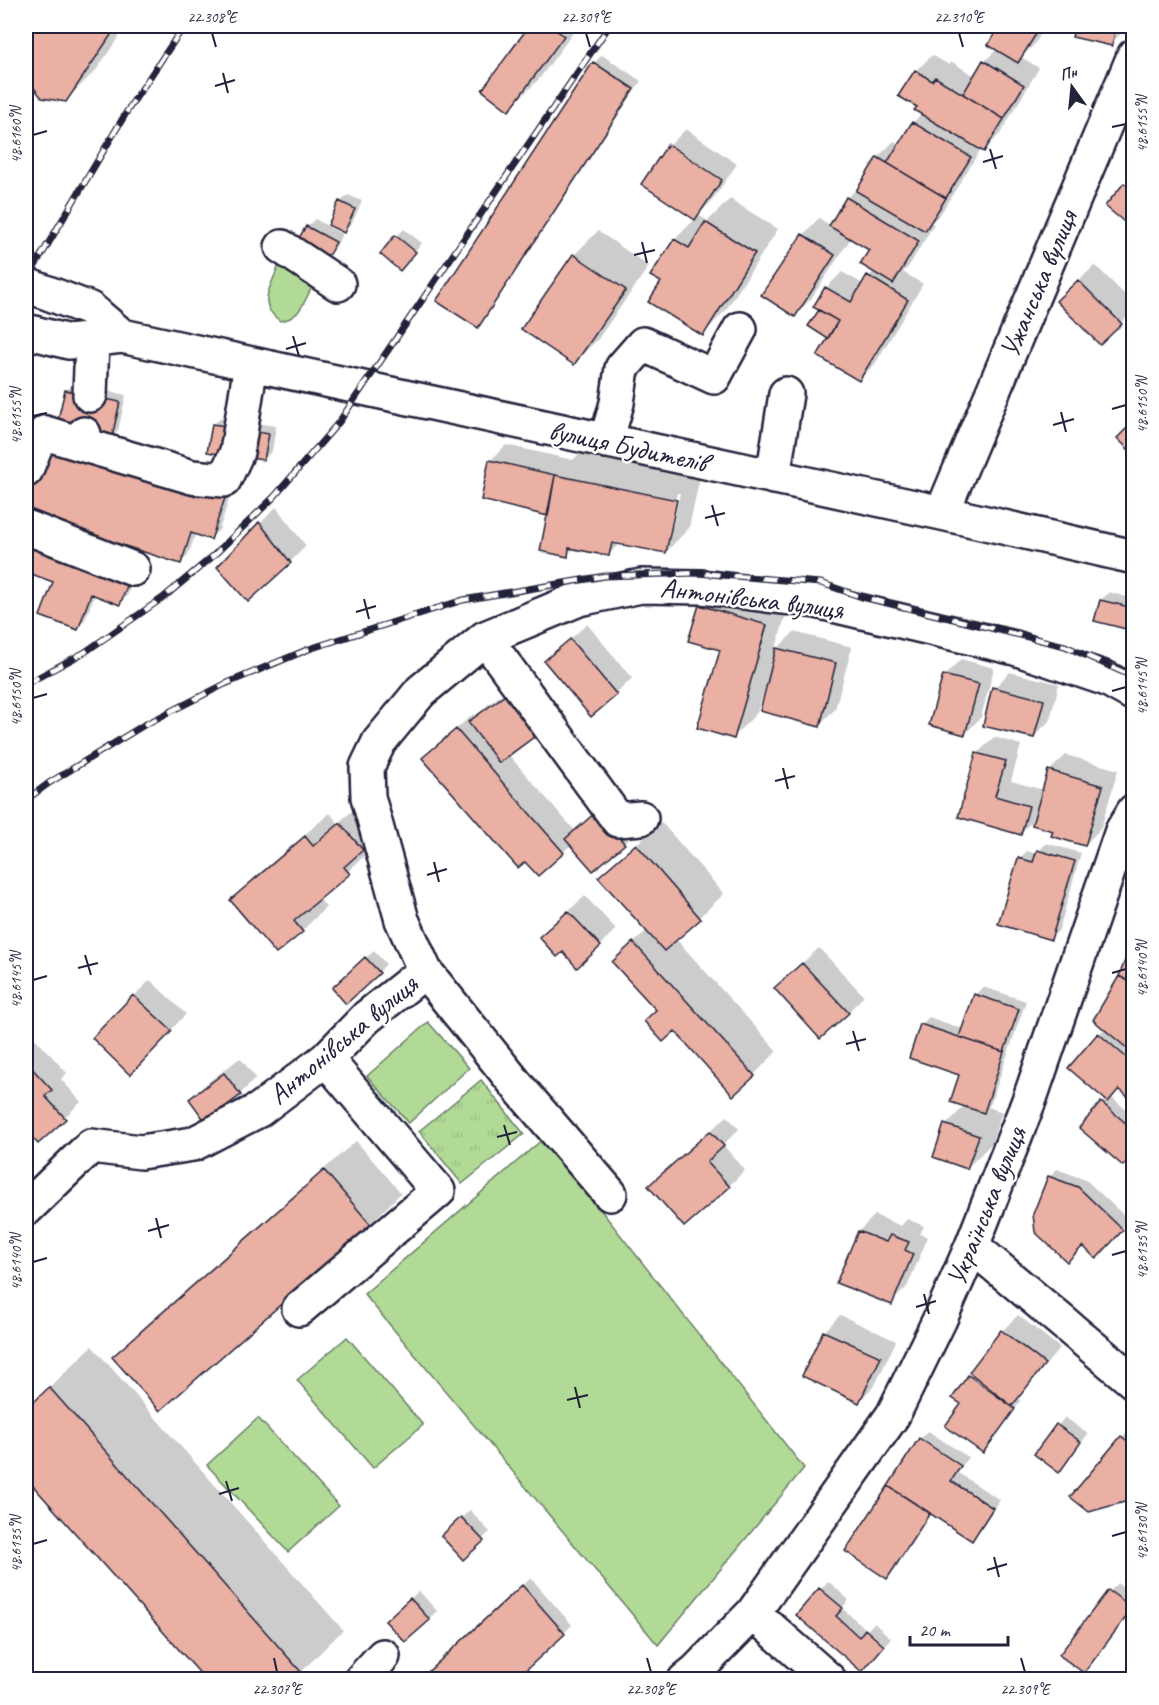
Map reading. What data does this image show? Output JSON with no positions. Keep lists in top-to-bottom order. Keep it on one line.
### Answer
{"streets":{"street":["Ужанська вулиця","вулиця Будителів","Антонівська вулиця","Українська вулиця"]},"crossings":[["Ужанська вулиця","вулиця Будителів"]],"scale_bar":"20 m","north":"top","coordinates":["22.308°E","22.309°E","22.310°E","48.6155°N","48.6160°N","48.6150°N","48.6145°N","48.6140°N","48.6135°N","48.6130°N","22.307°E"]}
